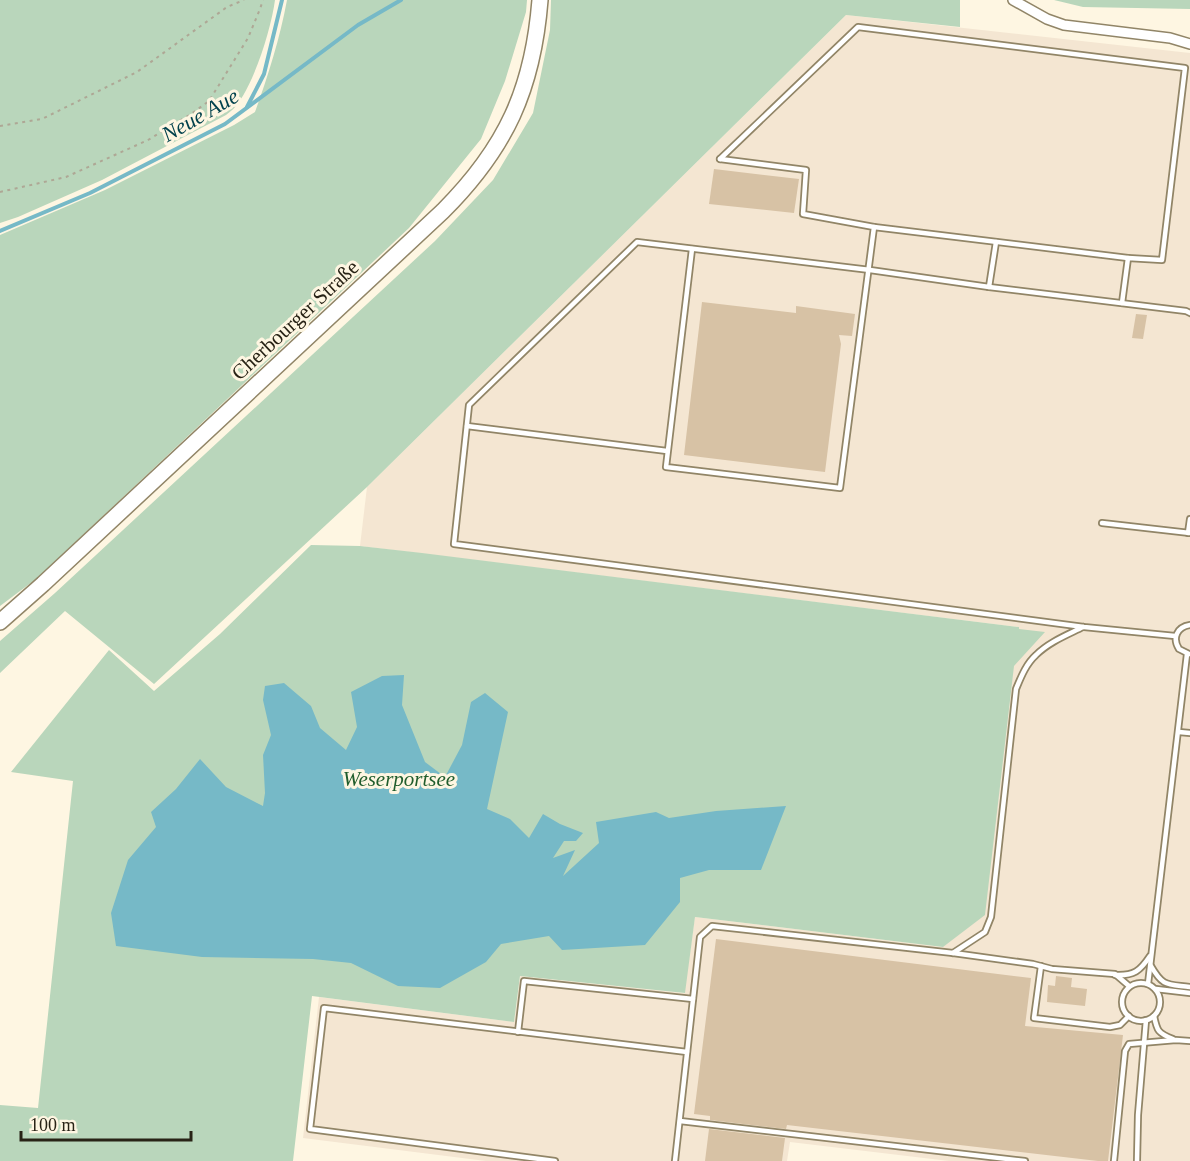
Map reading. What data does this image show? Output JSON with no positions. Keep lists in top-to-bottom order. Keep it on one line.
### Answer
{"streets":{"main road":["Cherbourger Straße"]},"water":["Neue Aue"],"parks":["Weserportsee"],"scale_bar":"100 m"}
